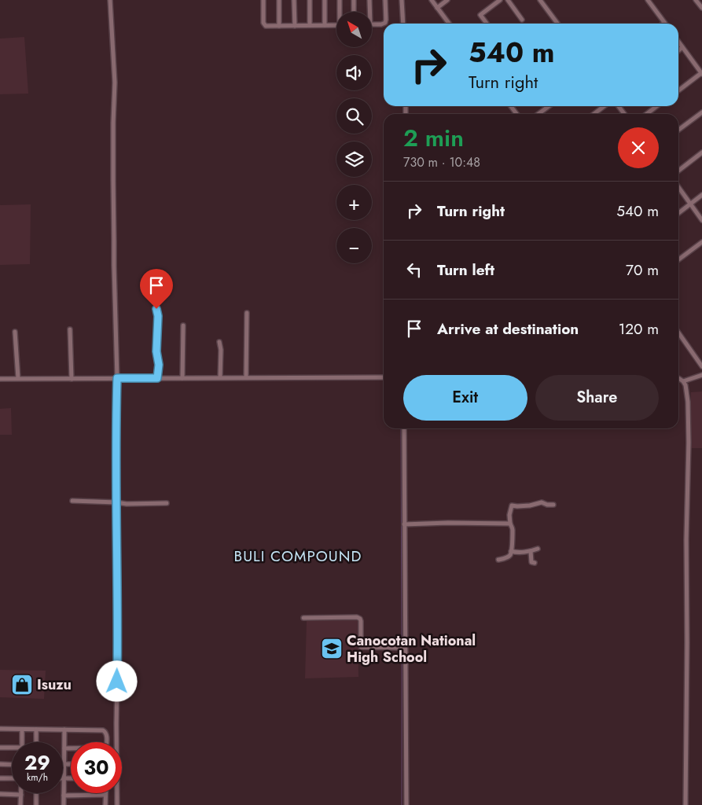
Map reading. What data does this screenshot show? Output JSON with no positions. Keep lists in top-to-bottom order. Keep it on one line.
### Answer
{"districts":["BULI COMPOUND"],"places":{"school or university":["Canocotan National High School"],"shop":["Isuzu"]},"north":"top left","page":{"map_buttons":["+","−"],"turn":["540 m","Turn right"],"heading":["2 min","730 m · 10:48"],"list":[{"name":"Turn right","value":"540 m"},{"name":"Turn left","value":"70 m"},{"name":"Arrive at destination","value":"120 m"}],"buttons":["Exit","Share"],"speed":"29 km/h","limit":"30"}}
